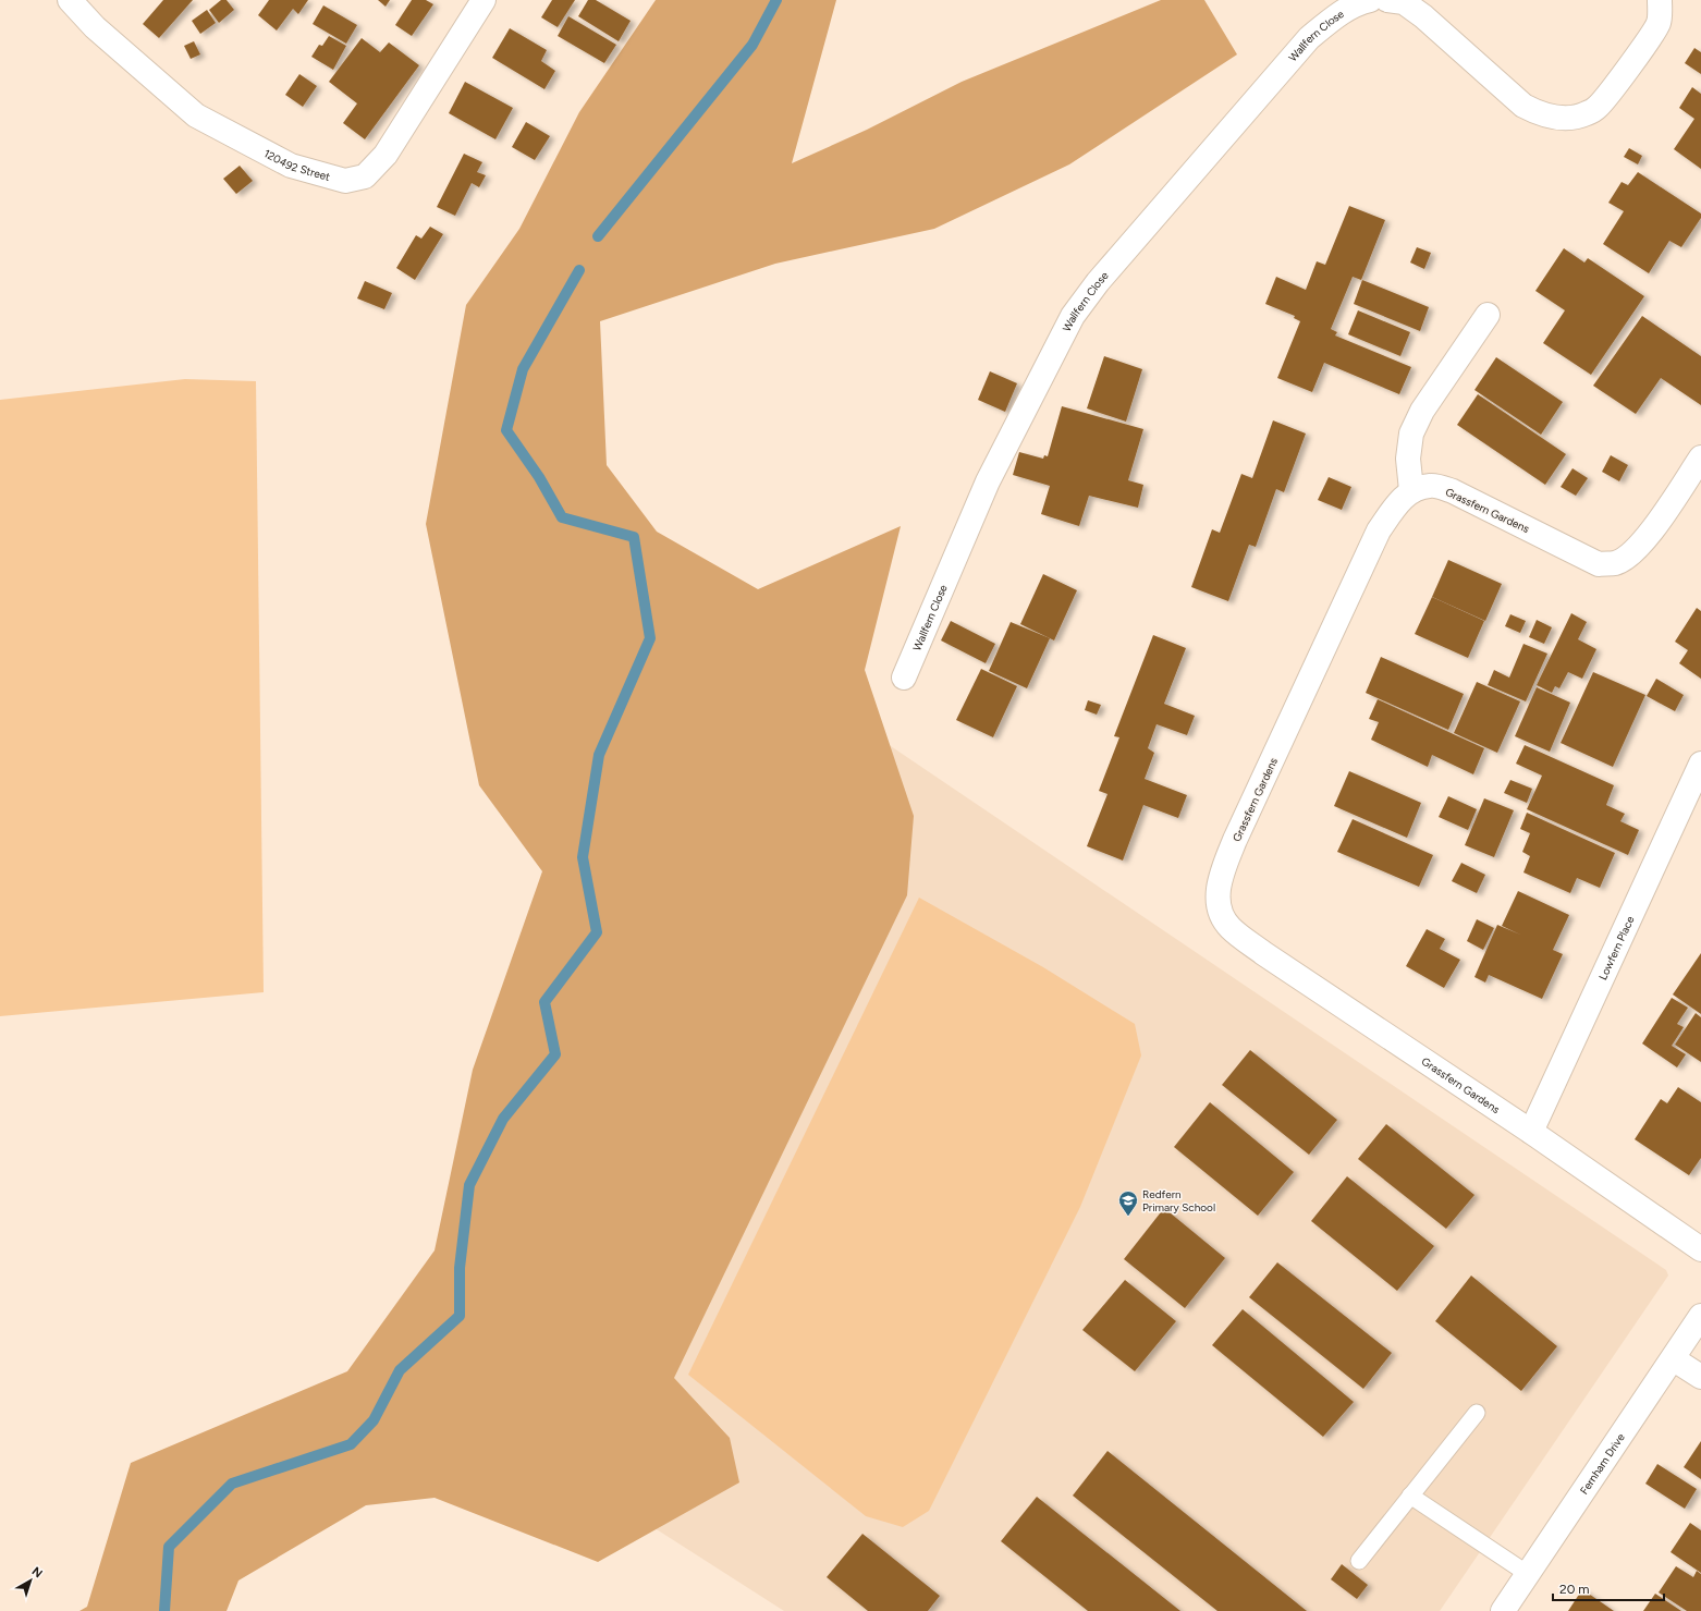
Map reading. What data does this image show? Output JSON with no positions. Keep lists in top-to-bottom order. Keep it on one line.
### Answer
{"streets":{"street":["Wallfern Close","120492 Street","Grassfern Gardens","Lowfern Place","Fernham Drive"]},"crossings":[["Grassfern Gardens","Lowfern Place"]],"places":{"school or university":["Redfern Primary School"]},"scale_bar":"20 m","north":"top right"}
